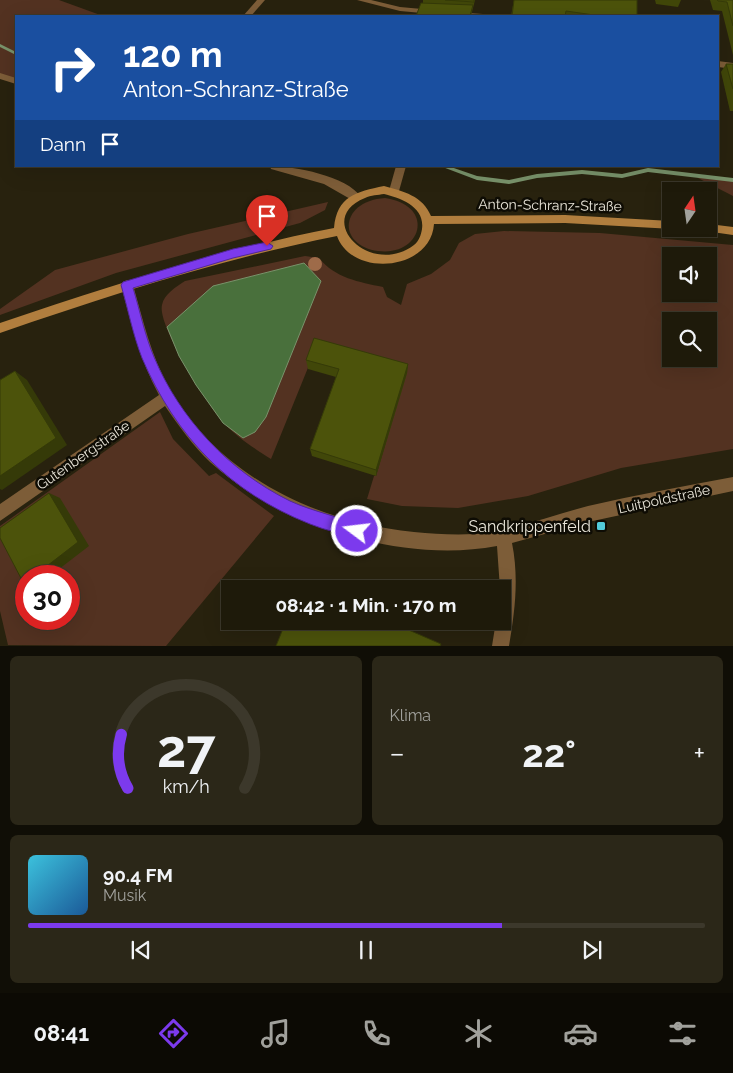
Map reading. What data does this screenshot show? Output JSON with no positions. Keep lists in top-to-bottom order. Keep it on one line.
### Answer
{"streets":{"main road":["Anton-Schranz-Straße"],"street":["Gutenbergstraße","Luitpoldstraße"]},"crossings":[["Gutenbergstraße","Luitpoldstraße"]],"places":{"transit":["Sandkrippenfeld"]},"north":"top","page":{"turn":["120 m","Anton-Schranz-Straße"],"then":"Dann","limit":"30","trip":"08:42 · 1 Min. · 170 m","tile":"Klima","heat":["−","22°","+"],"song":["90.4 FM","Musik"],"tabs":"08:41","gauge":["27","km/h"]}}
